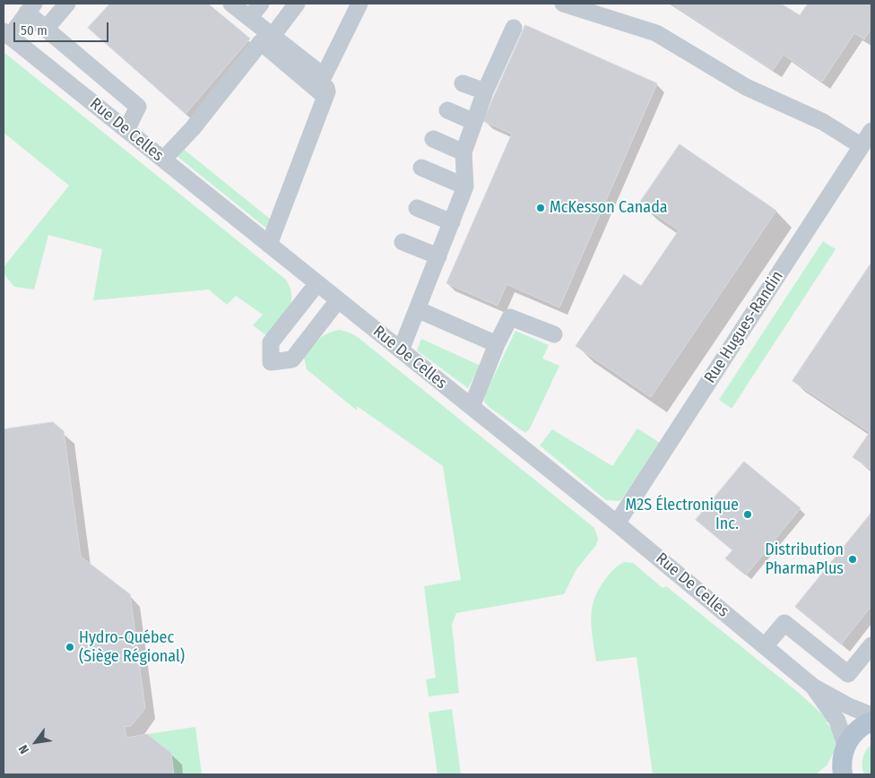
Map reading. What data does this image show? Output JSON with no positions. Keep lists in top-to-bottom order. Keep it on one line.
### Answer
{"streets":{"street":["Rue De Celles","Rue Hugues-Randin"]},"crossings":[["Rue De Celles","Rue Hugues-Randin"]],"places":["McKesson Canada","M2S Électronique Inc.","Distribution PharmaPlus","Hydro-Québec (Siège Régional)"],"scale_bar":"50 m","north":"bottom left"}
